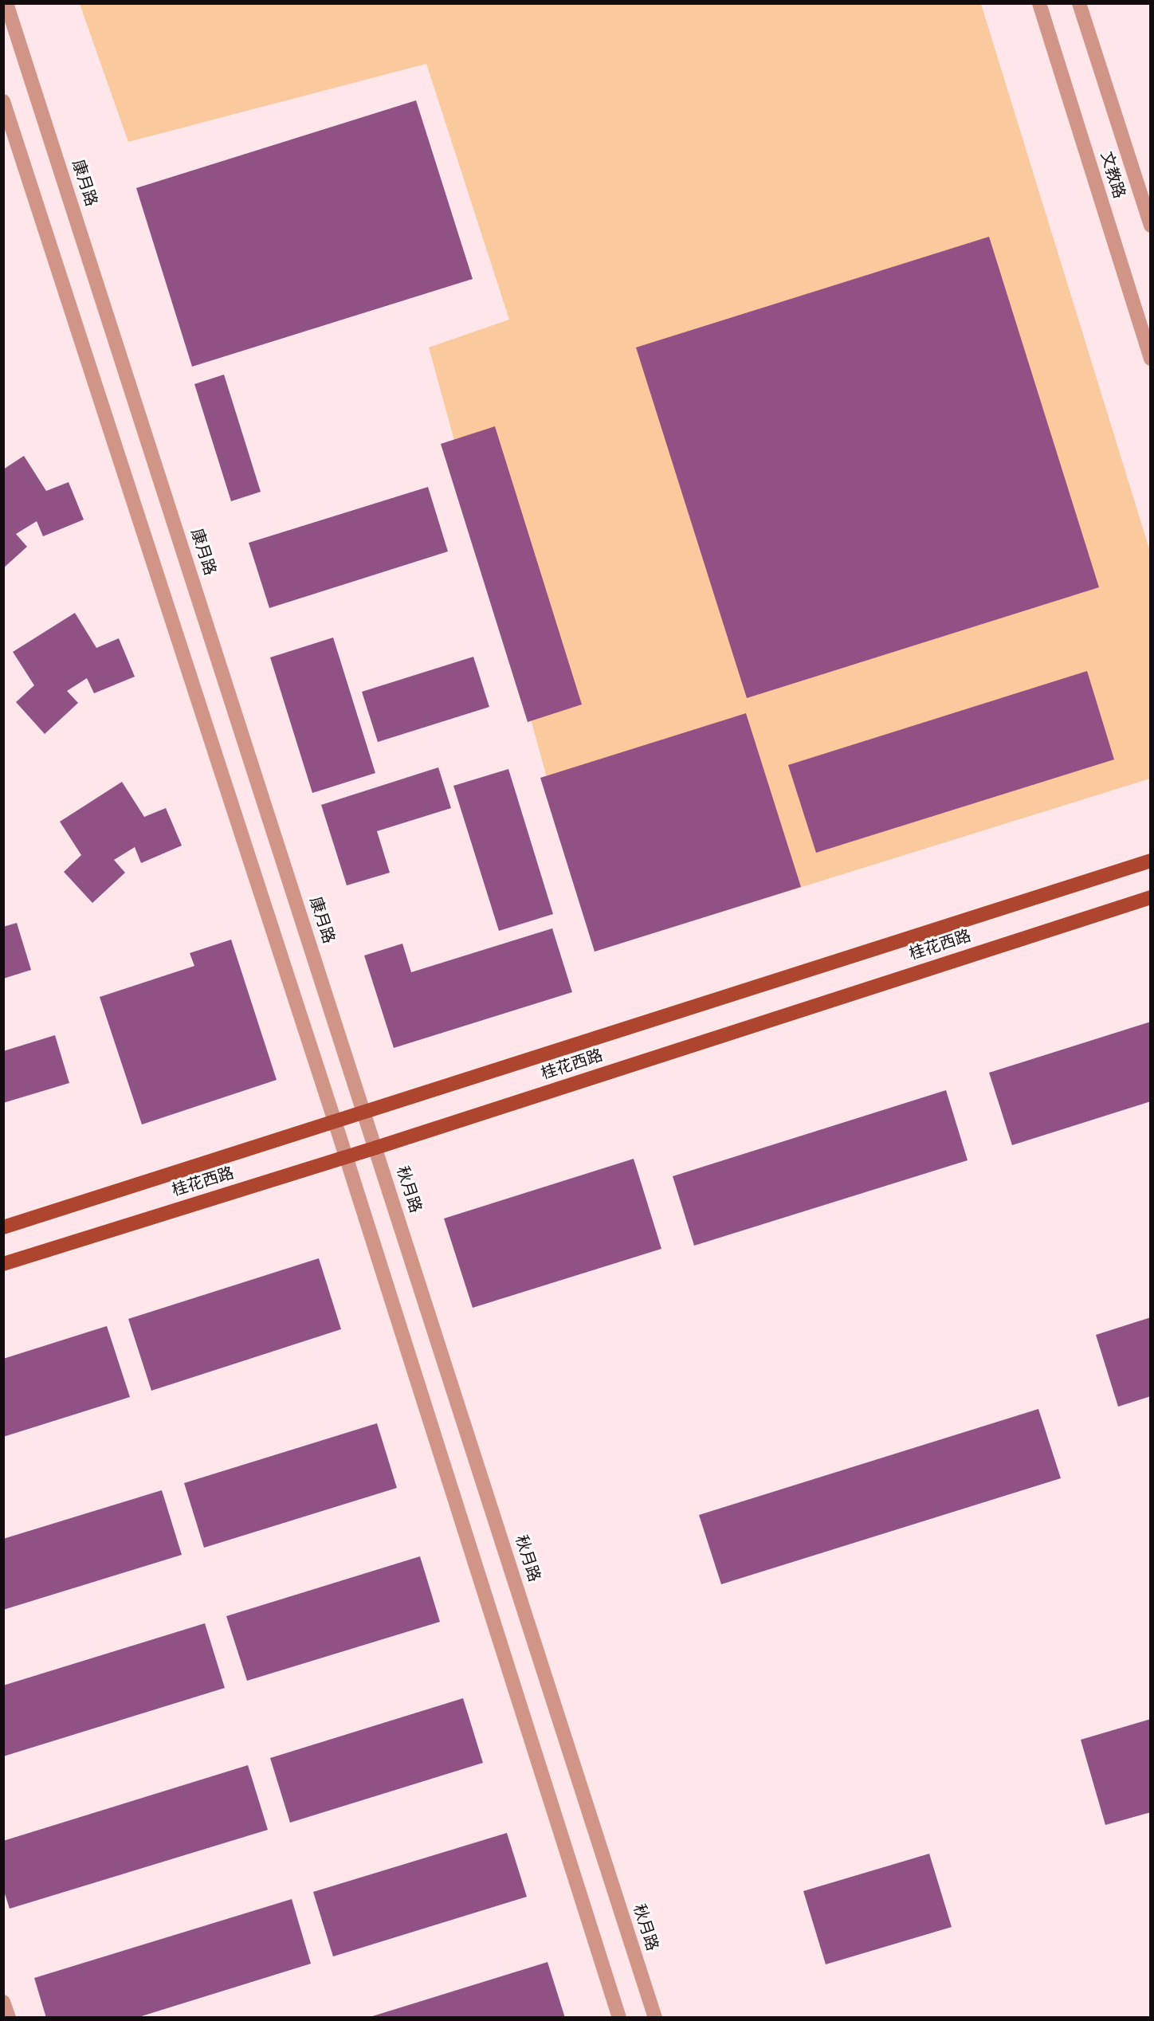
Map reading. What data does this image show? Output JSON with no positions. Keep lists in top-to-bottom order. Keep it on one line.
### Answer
{"streets":{"main road":["桂花西路"],"street":["文教路","康月路","秋月路"]},"crossings":[["康月路","桂花西路"],["康月路","秋月路"],["桂花西路","秋月路"]]}
